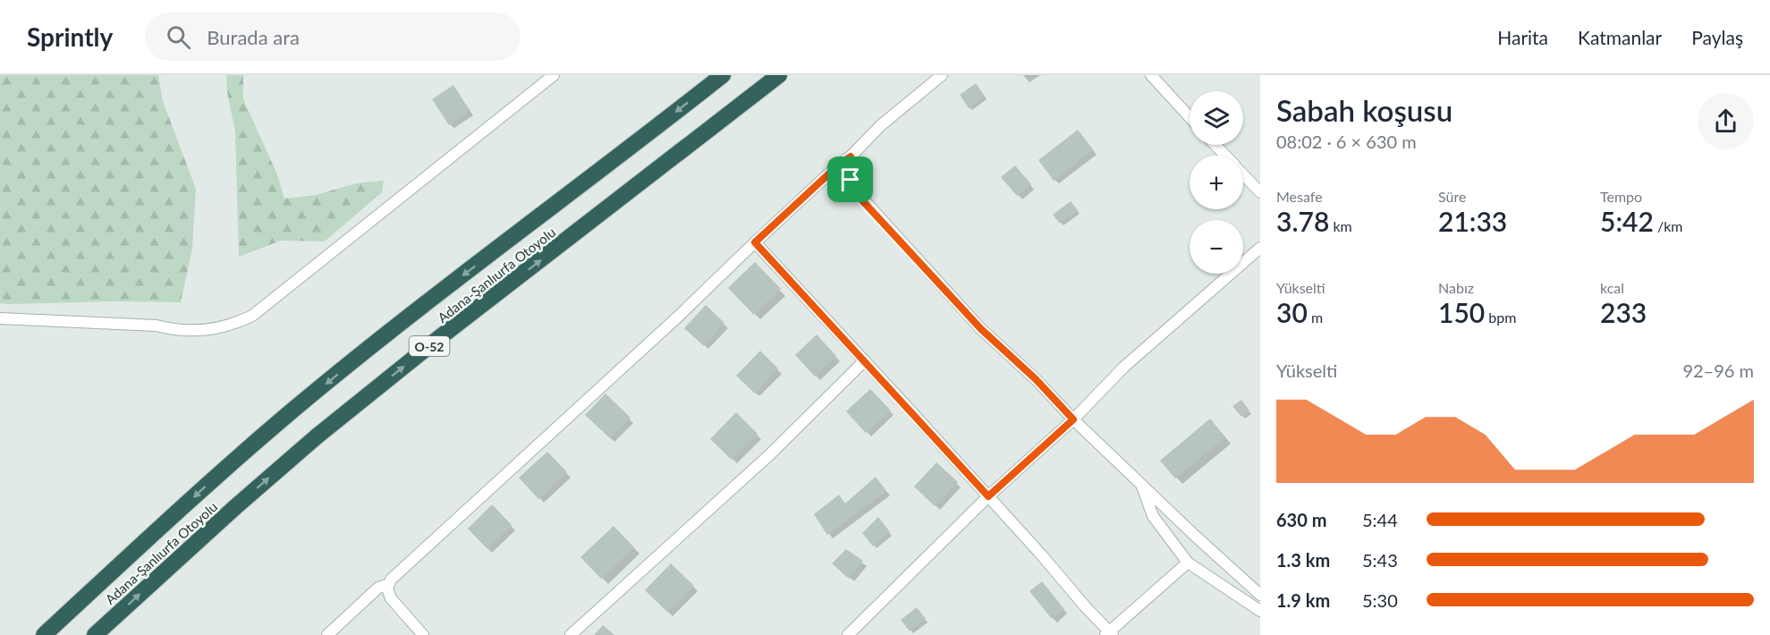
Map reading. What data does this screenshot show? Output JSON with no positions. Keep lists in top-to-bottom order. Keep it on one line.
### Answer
{"streets":{"highway":["Adana-Şanlıurfa Otoyolu","O-52"]},"page":{"header":"Sprintly","search":"Burada ara","nav":["Harita","Katmanlar","Paylaş"],"heading":["Sabah koşusu","08:02 · 6 × 630 m"],"map_buttons":["+","−"],"stats":[["Mesafe","3.78 km"],["Süre","21:33"],["Tempo","5:42 /km"],["Yükselti","30 m"],["Nabız","150 bpm"],["kcal","233"]],"chart":["Yükselti","92–96 m"],"list":[{"name":"630 m","note":"5:44"},{"name":"1.3 km","note":"5:43"},{"name":"1.9 km","note":"5:30"}]}}
